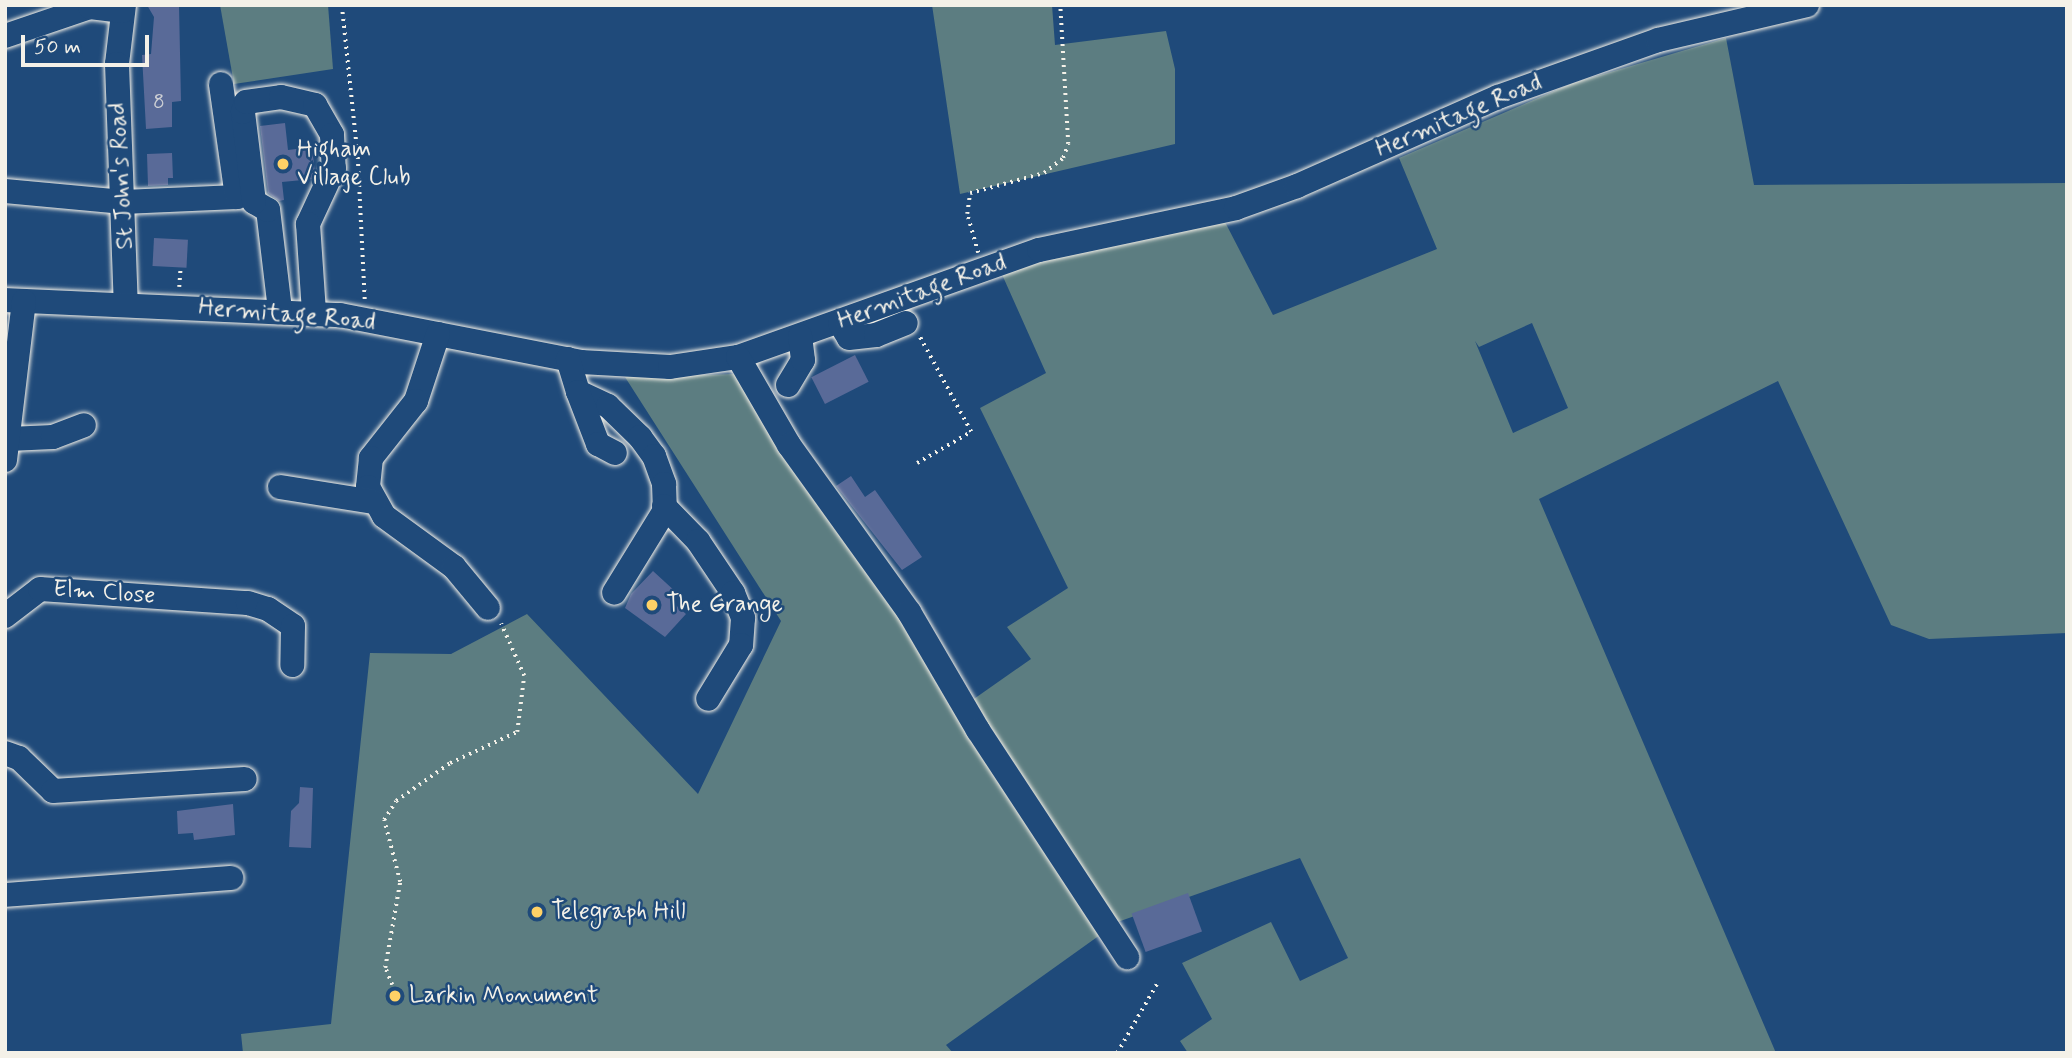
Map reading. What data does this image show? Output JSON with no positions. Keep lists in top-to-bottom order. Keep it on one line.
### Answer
{"streets":{"street":["Hermitage Road","St John's Road","Elm Close"]},"crossings":[["Hermitage Road","St John's Road"]],"places":["Higham Village Club","The Grange","Telegraph Hill","Larkin Monument"],"house_numbers":["8"],"scale_bar":"50 m"}
